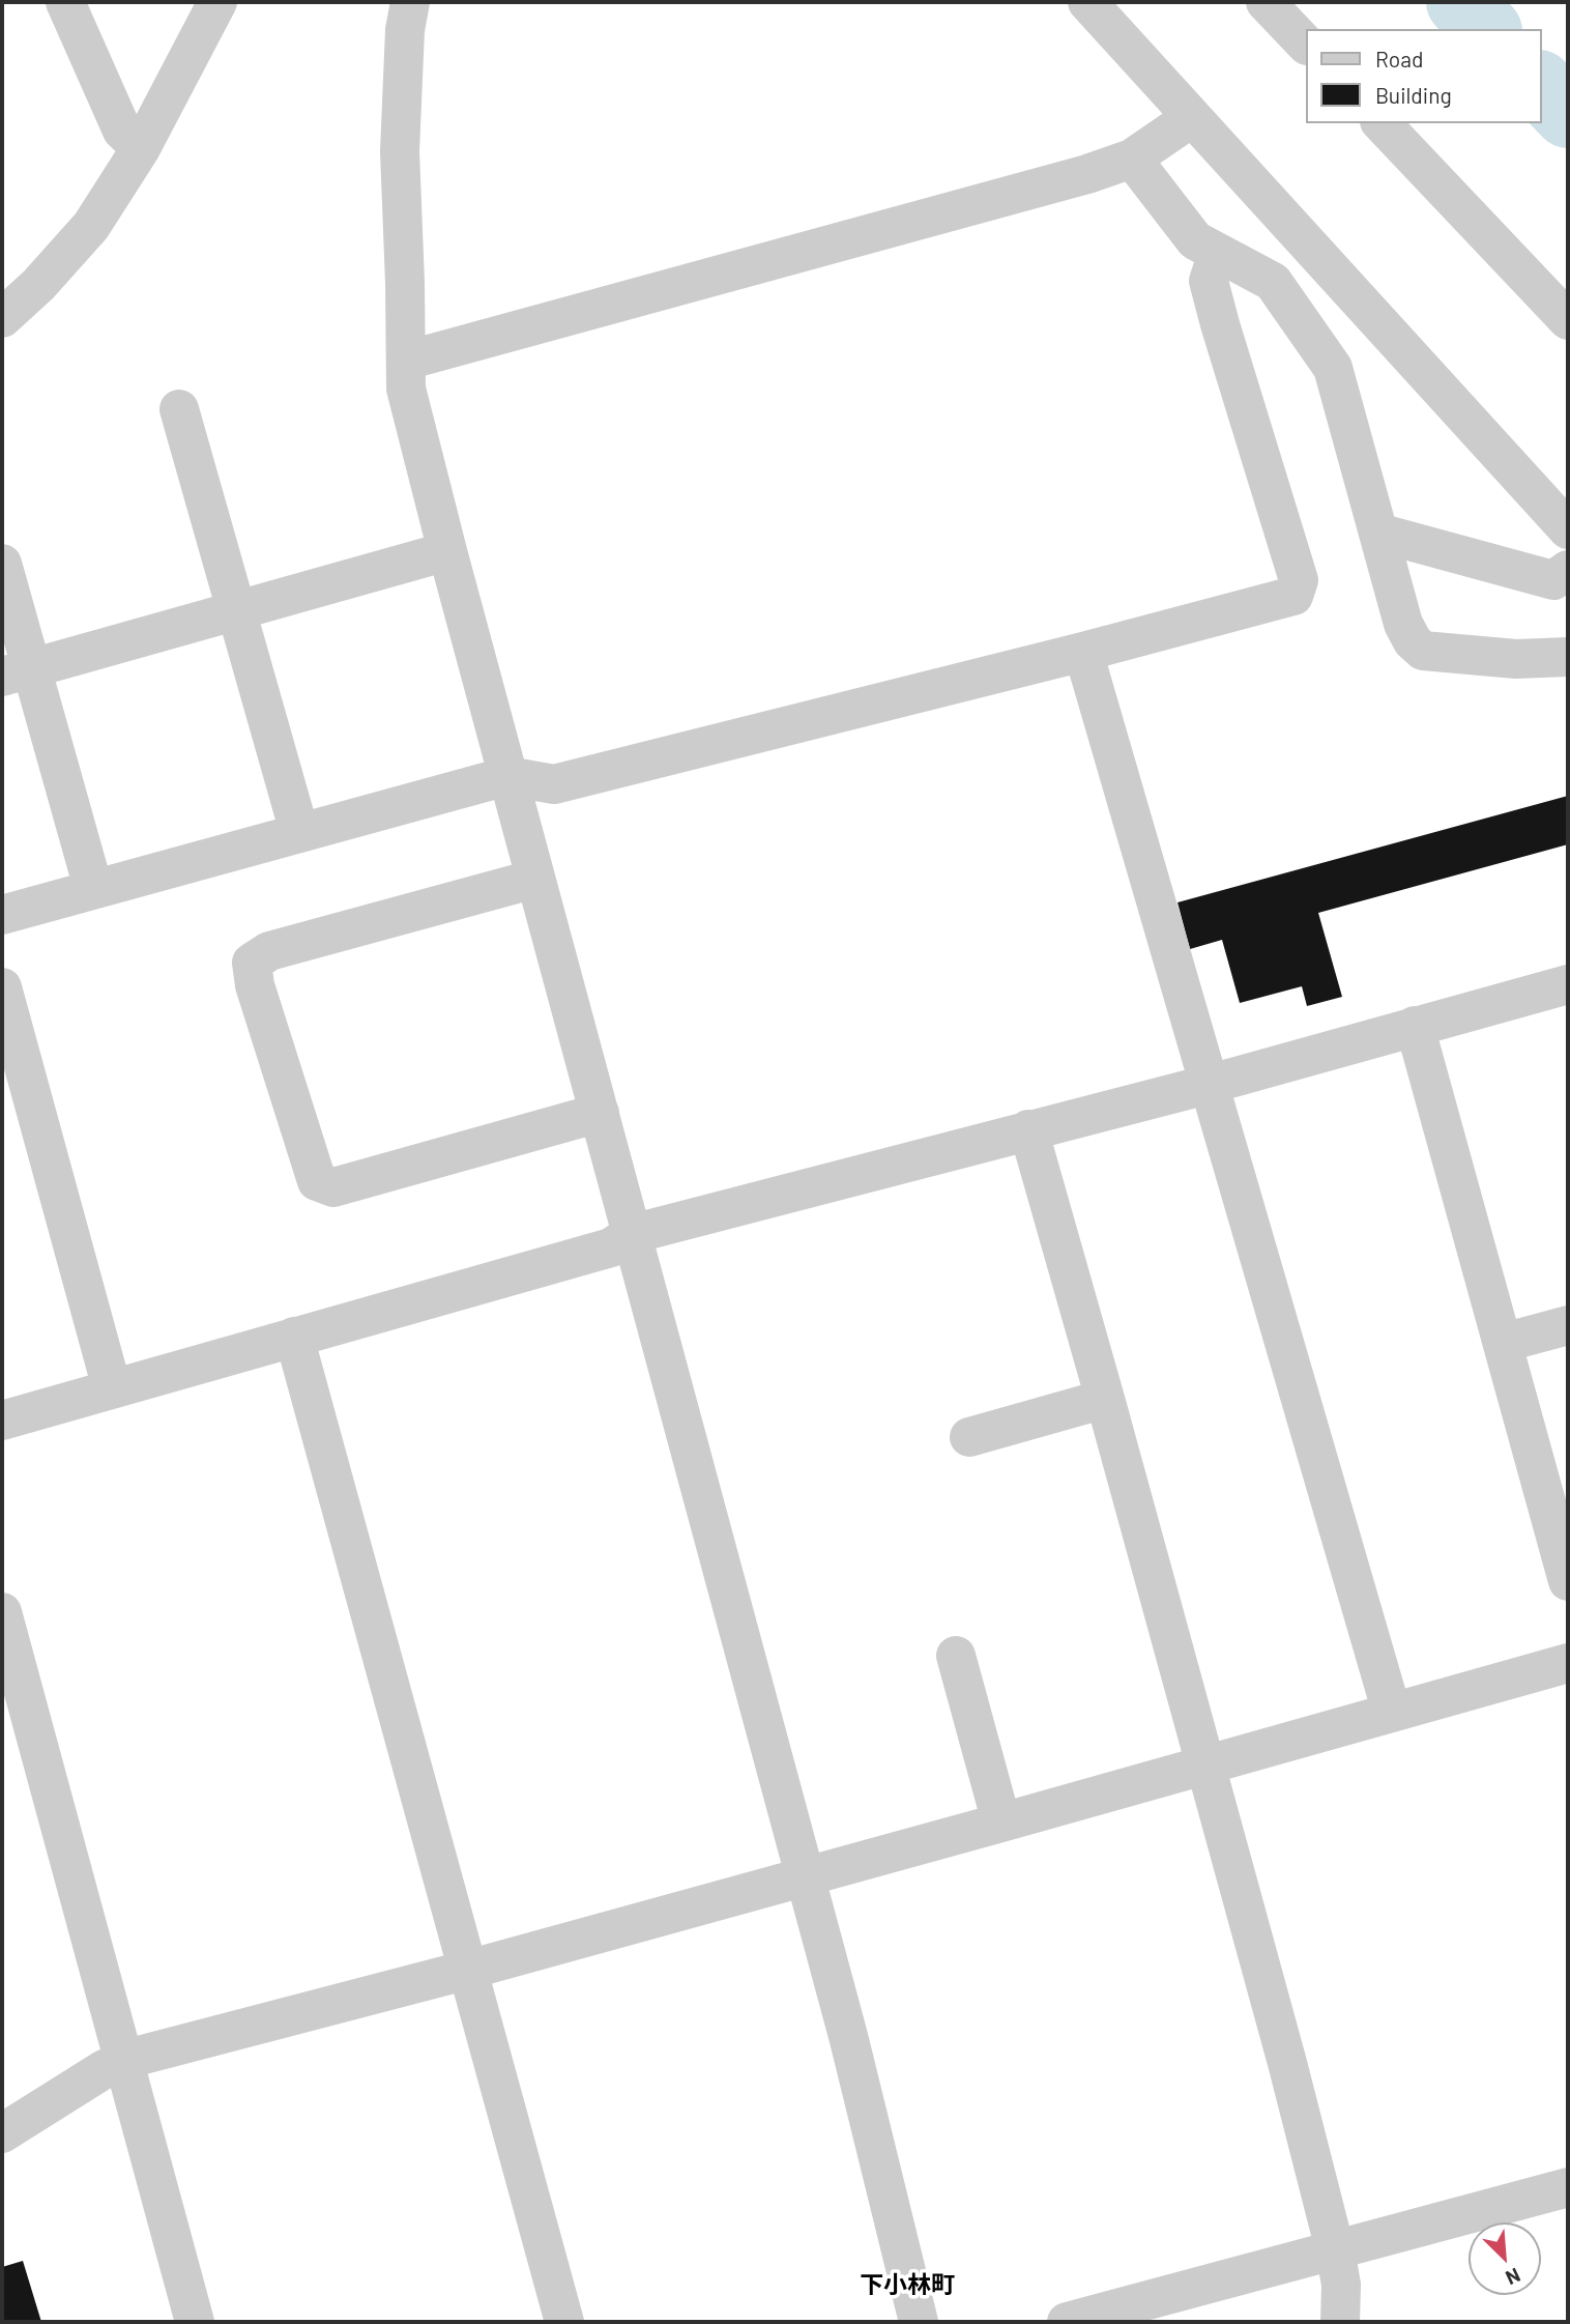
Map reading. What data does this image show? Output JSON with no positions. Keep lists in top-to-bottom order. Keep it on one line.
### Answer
{"districts":["下小林町"],"legend":["Road","Building"],"north":"bottom right"}
